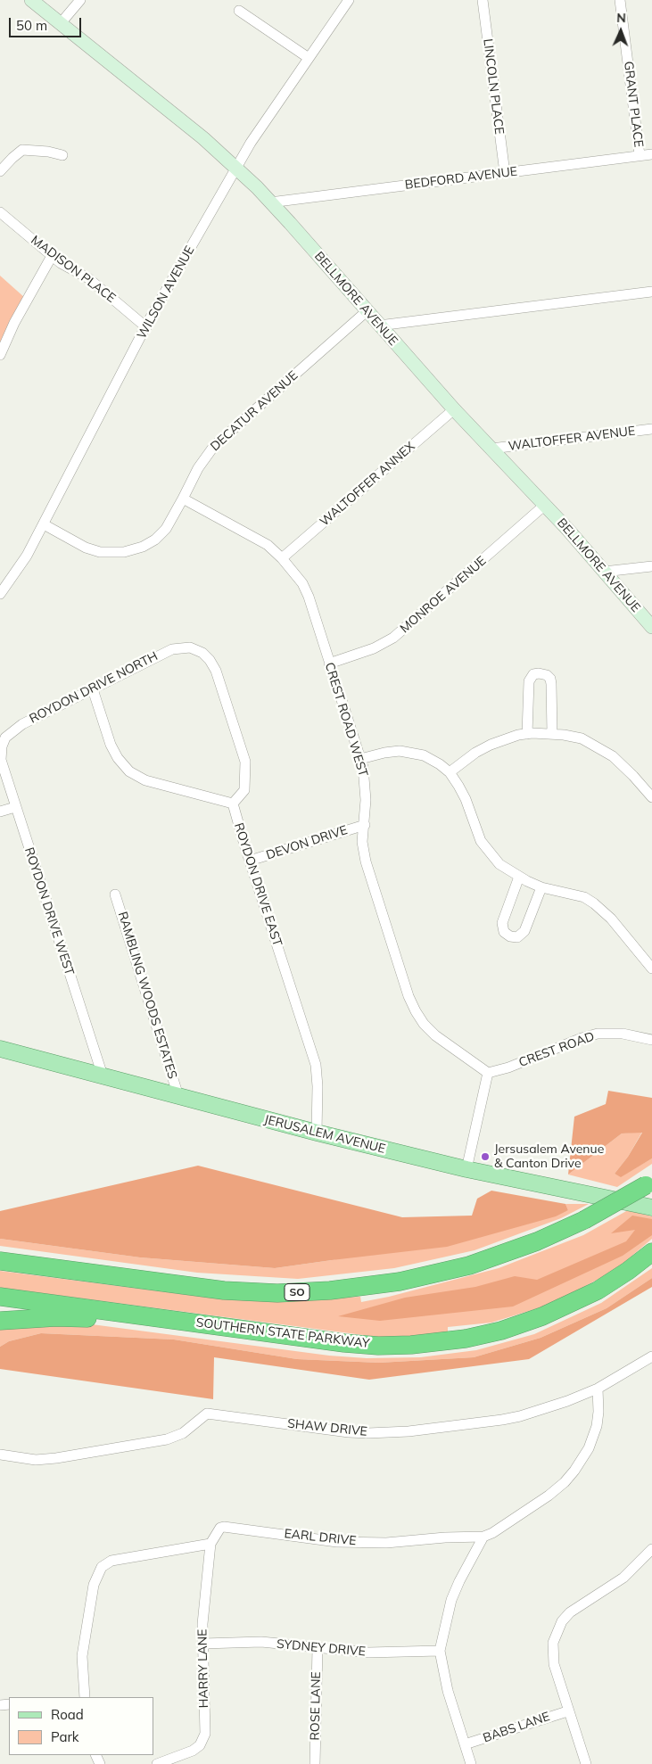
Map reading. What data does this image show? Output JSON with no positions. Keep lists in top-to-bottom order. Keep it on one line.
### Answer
{"streets":{"highway":["SO","SOUTHERN STATE PARKWAY"],"main road":["BELLMORE AVENUE","JERUSALEM AVENUE"],"street":["LINCOLN PLACE","GRANT PLACE","BEDFORD AVENUE","MADISON PLACE","WILSON AVENUE","DECATUR AVENUE","WALTOFFER AVENUE","WALTOFFER ANNEX","MONROE AVENUE","ROYDON DRIVE NORTH","CREST ROAD WEST","DEVON DRIVE","ROYDON DRIVE EAST","ROYDON DRIVE WEST","RAMBLING WOODS ESTATES","CREST ROAD","SHAW DRIVE","EARL DRIVE","SYDNEY DRIVE","HARRY LANE","ROSE LANE","BABS LANE"]},"crossings":[["LINCOLN PLACE","BEDFORD AVENUE"],["GRANT PLACE","BEDFORD AVENUE"],["BEDFORD AVENUE","BELLMORE AVENUE"],["MADISON PLACE","WILSON AVENUE"],["WILSON AVENUE","BELLMORE AVENUE"],["WILSON AVENUE","DECATUR AVENUE"],["BELLMORE AVENUE","DECATUR AVENUE"],["BELLMORE AVENUE","WALTOFFER AVENUE"],["BELLMORE AVENUE","WALTOFFER ANNEX"],["BELLMORE AVENUE","MONROE AVENUE"],["DECATUR AVENUE","CREST ROAD WEST"],["WALTOFFER ANNEX","CREST ROAD WEST"],["MONROE AVENUE","CREST ROAD WEST"],["ROYDON DRIVE NORTH","ROYDON DRIVE EAST"],["ROYDON DRIVE NORTH","ROYDON DRIVE WEST"],["CREST ROAD WEST","DEVON DRIVE"],["CREST ROAD WEST","CREST ROAD"],["DEVON DRIVE","ROYDON DRIVE EAST"],["ROYDON DRIVE EAST","JERUSALEM AVENUE"],["ROYDON DRIVE WEST","JERUSALEM AVENUE"],["RAMBLING WOODS ESTATES","JERUSALEM AVENUE"],["EARL DRIVE","HARRY LANE"],["SYDNEY DRIVE","HARRY LANE"],["SYDNEY DRIVE","ROSE LANE"]],"places":["Jersusalem Avenue & Canton Drive"],"legend":["Road","Park"],"scale_bar":"50 m","north":"top"}
